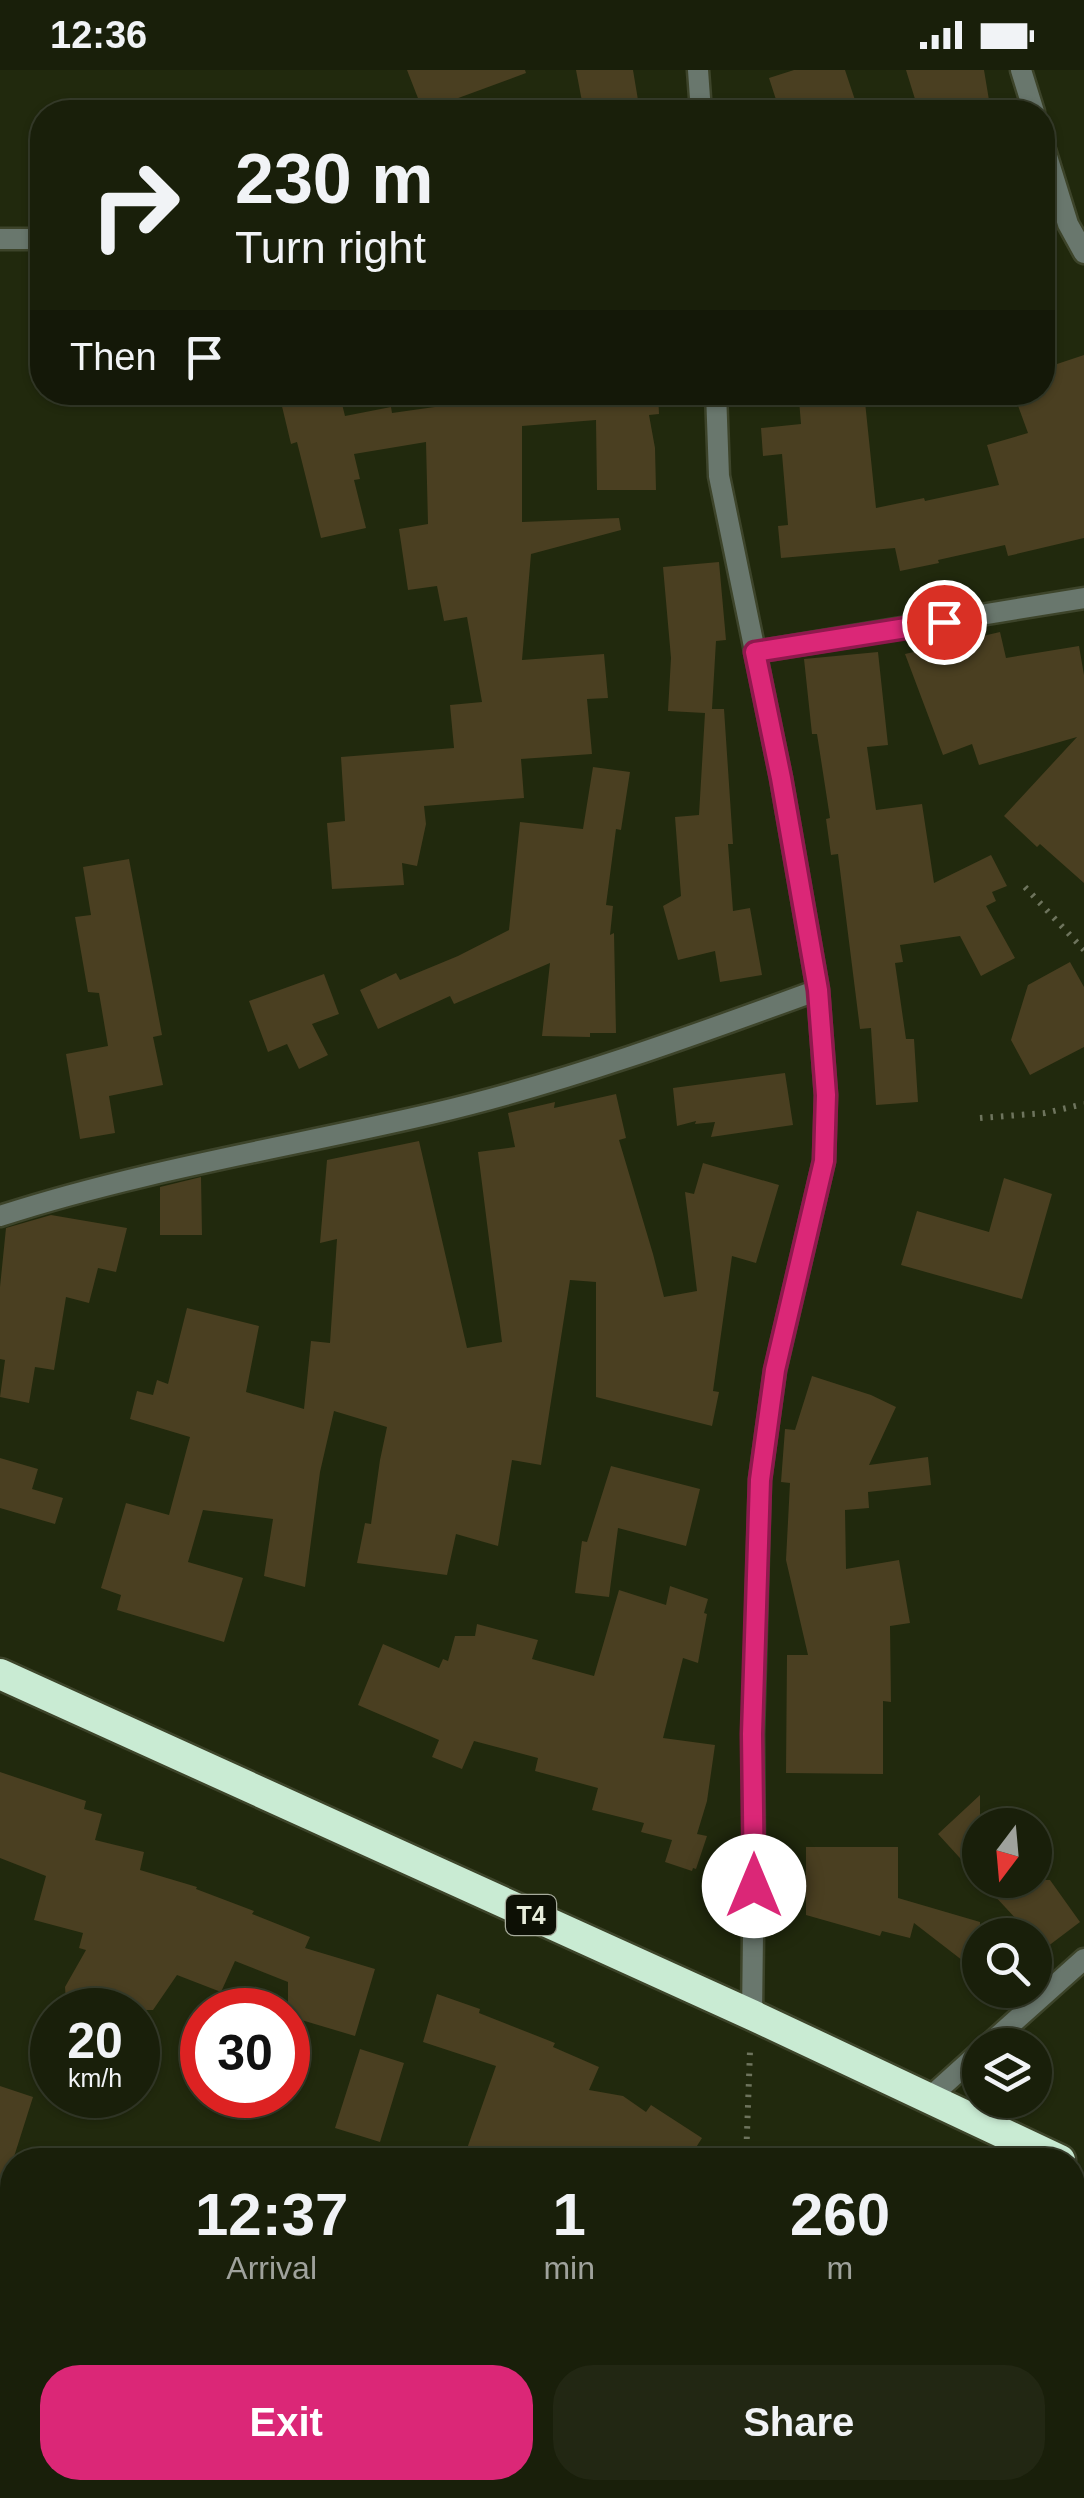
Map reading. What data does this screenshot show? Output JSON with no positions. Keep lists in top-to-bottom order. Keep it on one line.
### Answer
{"streets":{"highway":["T4"]},"north":"bottom","page":{"status":"12:36","turn":["230 m","Turn right"],"then":"Then","speed":"20 km/h","limit":"30","eta":["12:37","Arrival","1","min","260","m"],"buttons":["Exit","Share"]}}
